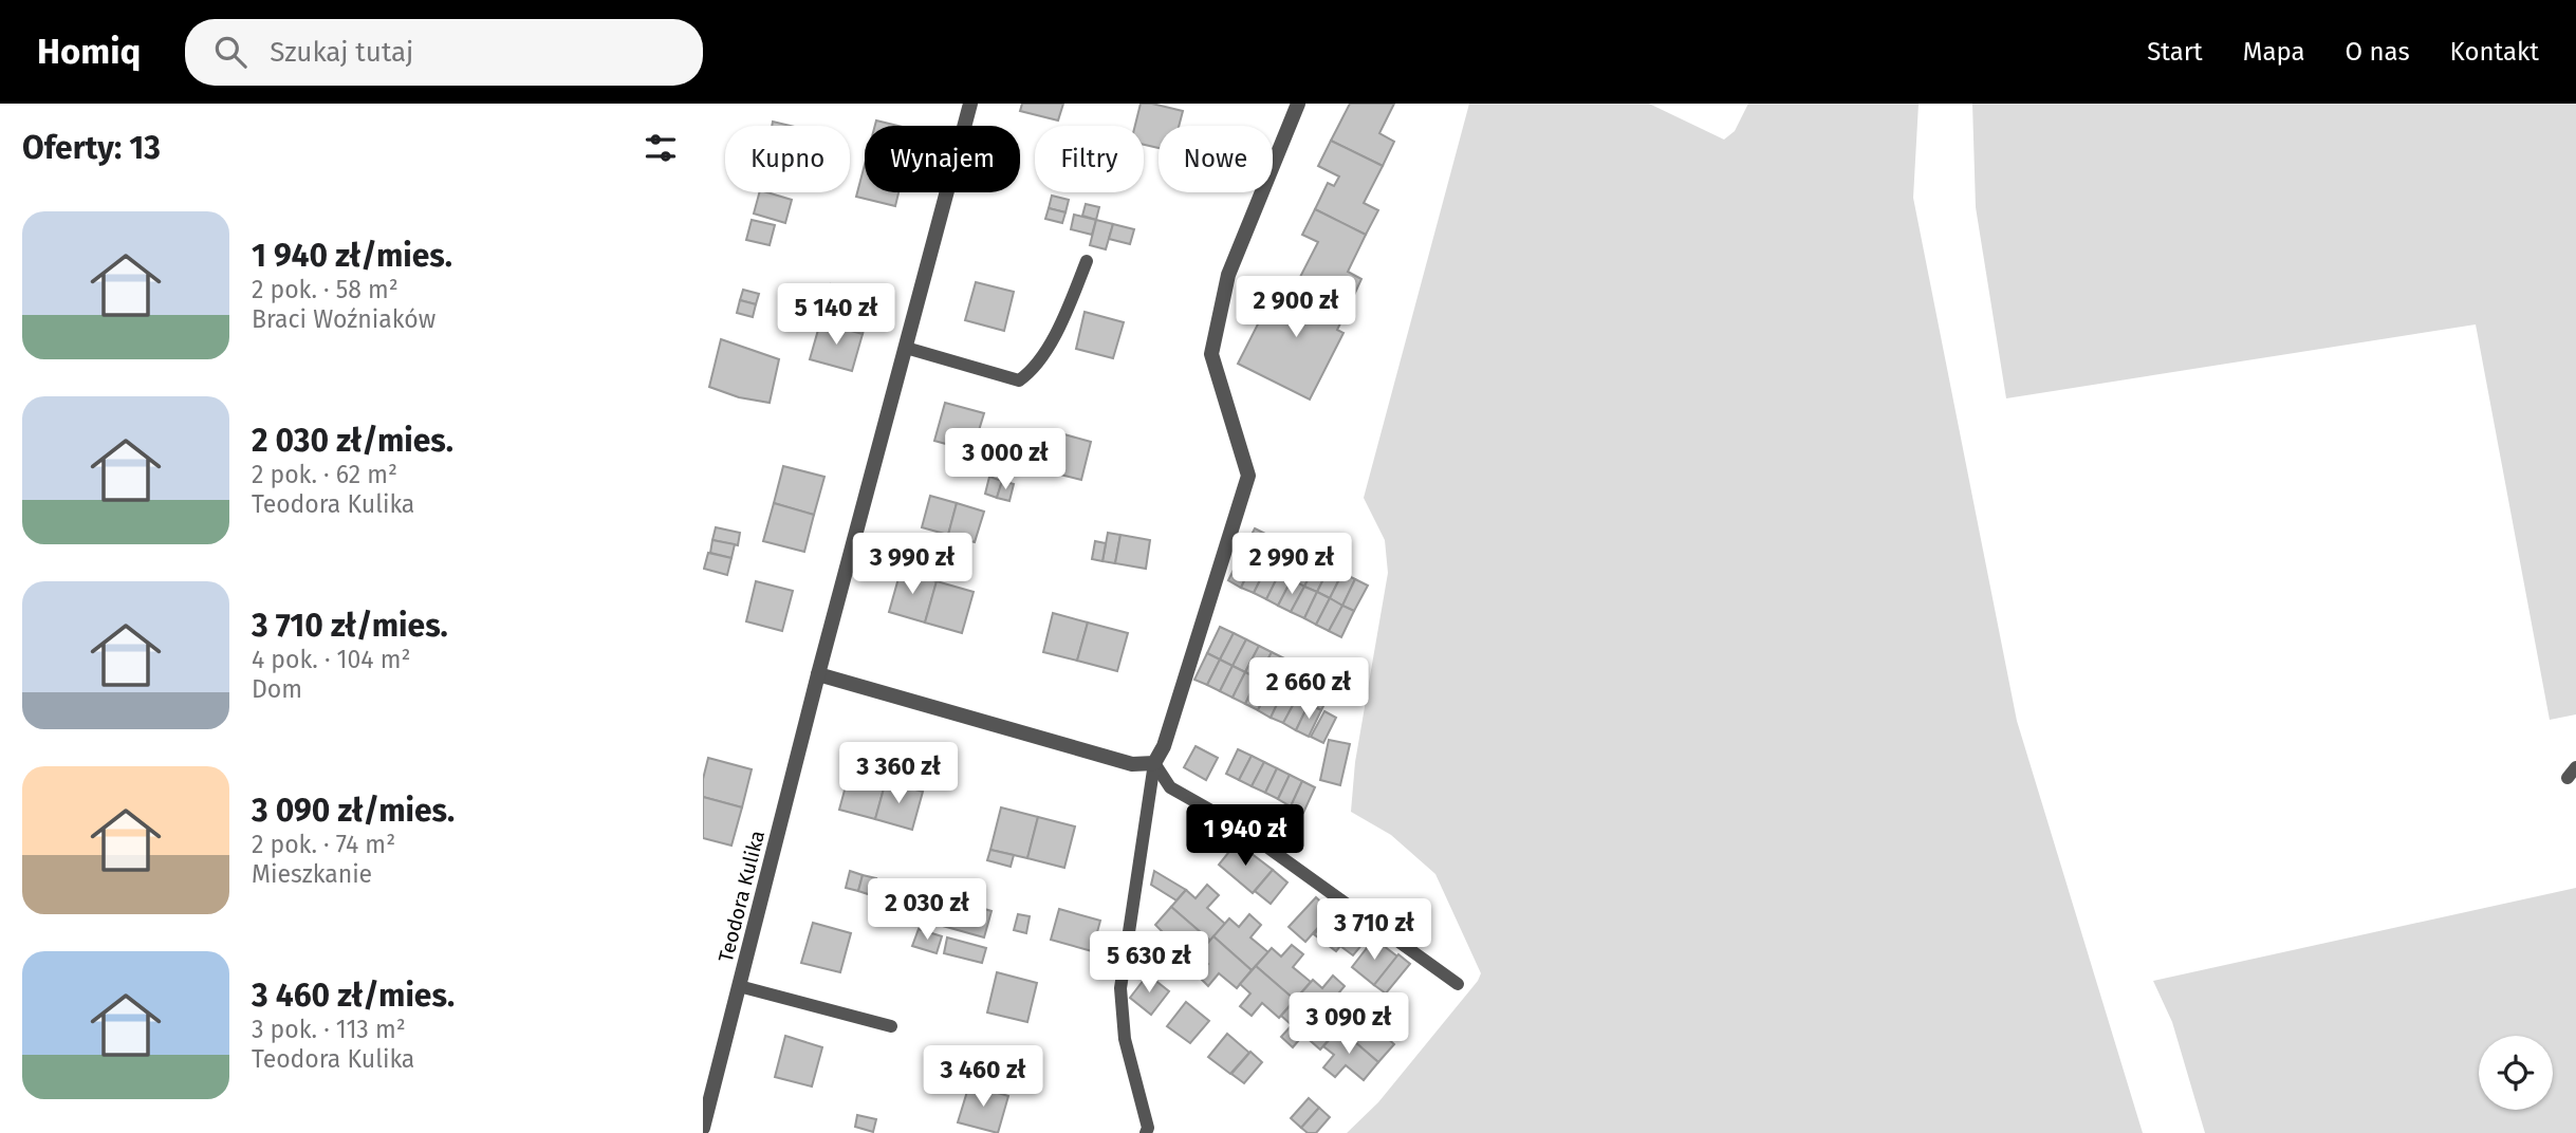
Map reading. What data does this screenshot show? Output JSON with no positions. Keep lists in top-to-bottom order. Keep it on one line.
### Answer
{"streets":{"street":["Teodora Kulika"]},"page":{"header":"Homiq","search":"Szukaj tutaj","nav":["Start","Mapa","O nas","Kontakt"],"heading":"Oferty: 13","chip":["Kupno","Wynajem","Filtry","Nowe"],"list":[{"name":"1 940 zł/mies.","note":"2 pok. · 58 m² · Braci Woźniaków"},{"name":"2 030 zł/mies.","note":"2 pok. · 62 m² · Teodora Kulika"},{"name":"3 710 zł/mies.","note":"4 pok. · 104 m² · Dom"},{"name":"3 090 zł/mies.","note":"2 pok. · 74 m² · Mieszkanie"},{"name":"3 460 zł/mies.","note":"3 pok. · 113 m² · Teodora Kulika"}],"price":["2 900 zł","5 140 zł","3 000 zł","3 990 zł","2 990 zł","2 660 zł","3 360 zł","1 940 zł","2 030 zł","3 710 zł","5 630 zł","3 090 zł","3 460 zł"]}}
